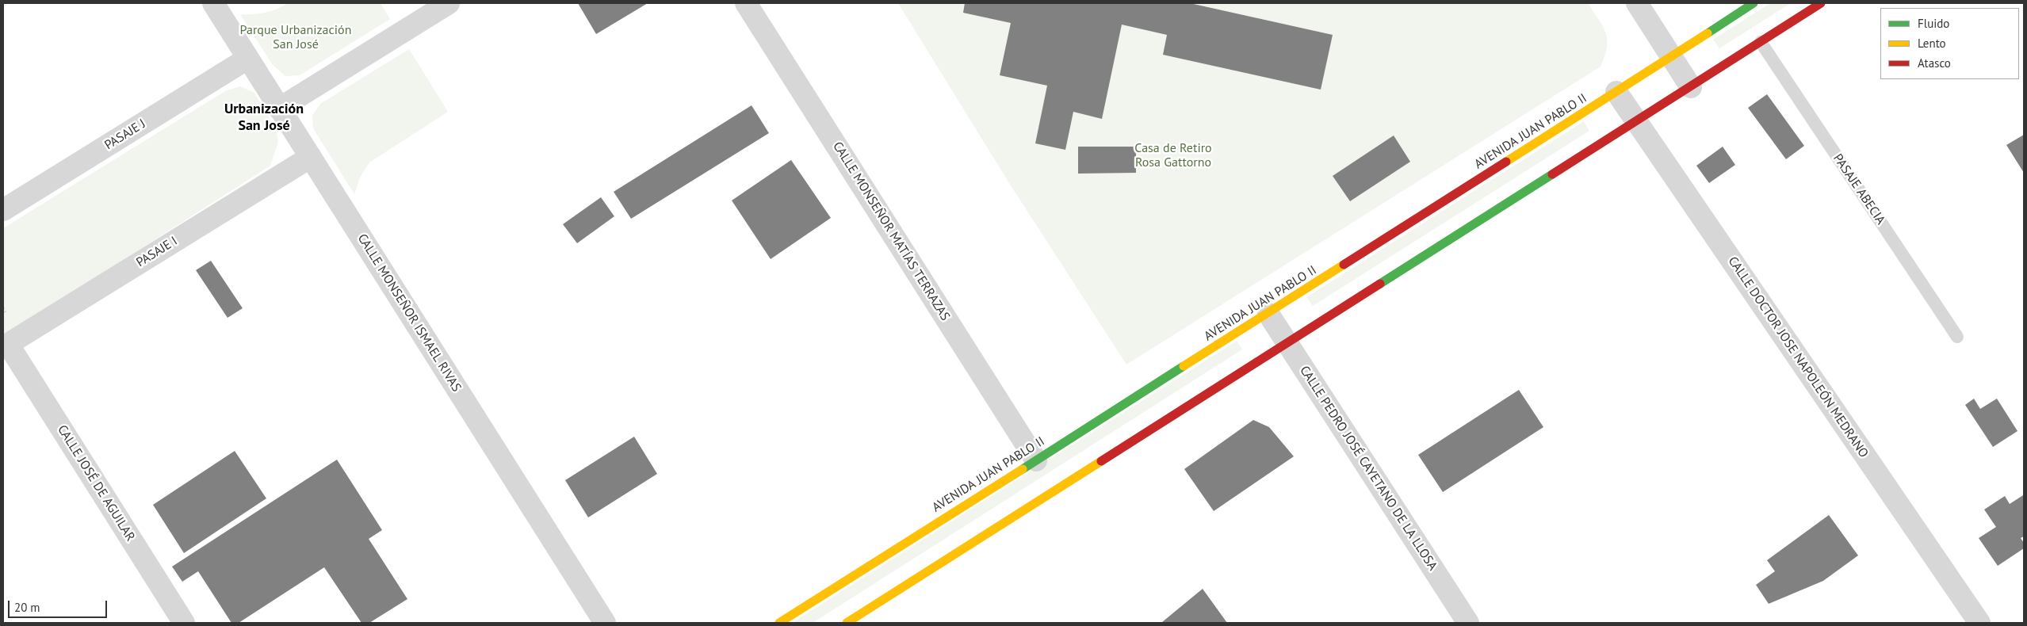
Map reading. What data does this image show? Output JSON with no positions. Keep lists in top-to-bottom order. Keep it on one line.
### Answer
{"streets":{"street":["AVENIDA JUAN PABLO II","PASAJE J","CALLE MONSEÑOR MATÍAS TERRAZAS","PASAJE I","CALLE MONSEÑOR ISMAEL RIVAS","CALLE DOCTOR JOSE NAPOLEÓN MEDRANO","CALLE PEDRO JOSÉ CAYETANO DE LA LLOSA","CALLE JOSÉ DE AGUILAR"],"lane":["PASAJE ABECIA"]},"crossings":[["AVENIDA JUAN PABLO II","CALLE MONSEÑOR MATÍAS TERRAZAS"],["AVENIDA JUAN PABLO II","CALLE DOCTOR JOSE NAPOLEÓN MEDRANO"],["AVENIDA JUAN PABLO II","CALLE PEDRO JOSÉ CAYETANO DE LA LLOSA"],["PASAJE J","CALLE MONSEÑOR ISMAEL RIVAS"],["PASAJE I","CALLE MONSEÑOR ISMAEL RIVAS"],["PASAJE I","CALLE JOSÉ DE AGUILAR"]],"districts":["Urbanización San José"],"parks":["Parque Urbanización San José","Casa de Retiro Rosa Gattorno"],"legend":["Fluido","Lento","Atasco"],"scale_bar":"20 m"}
